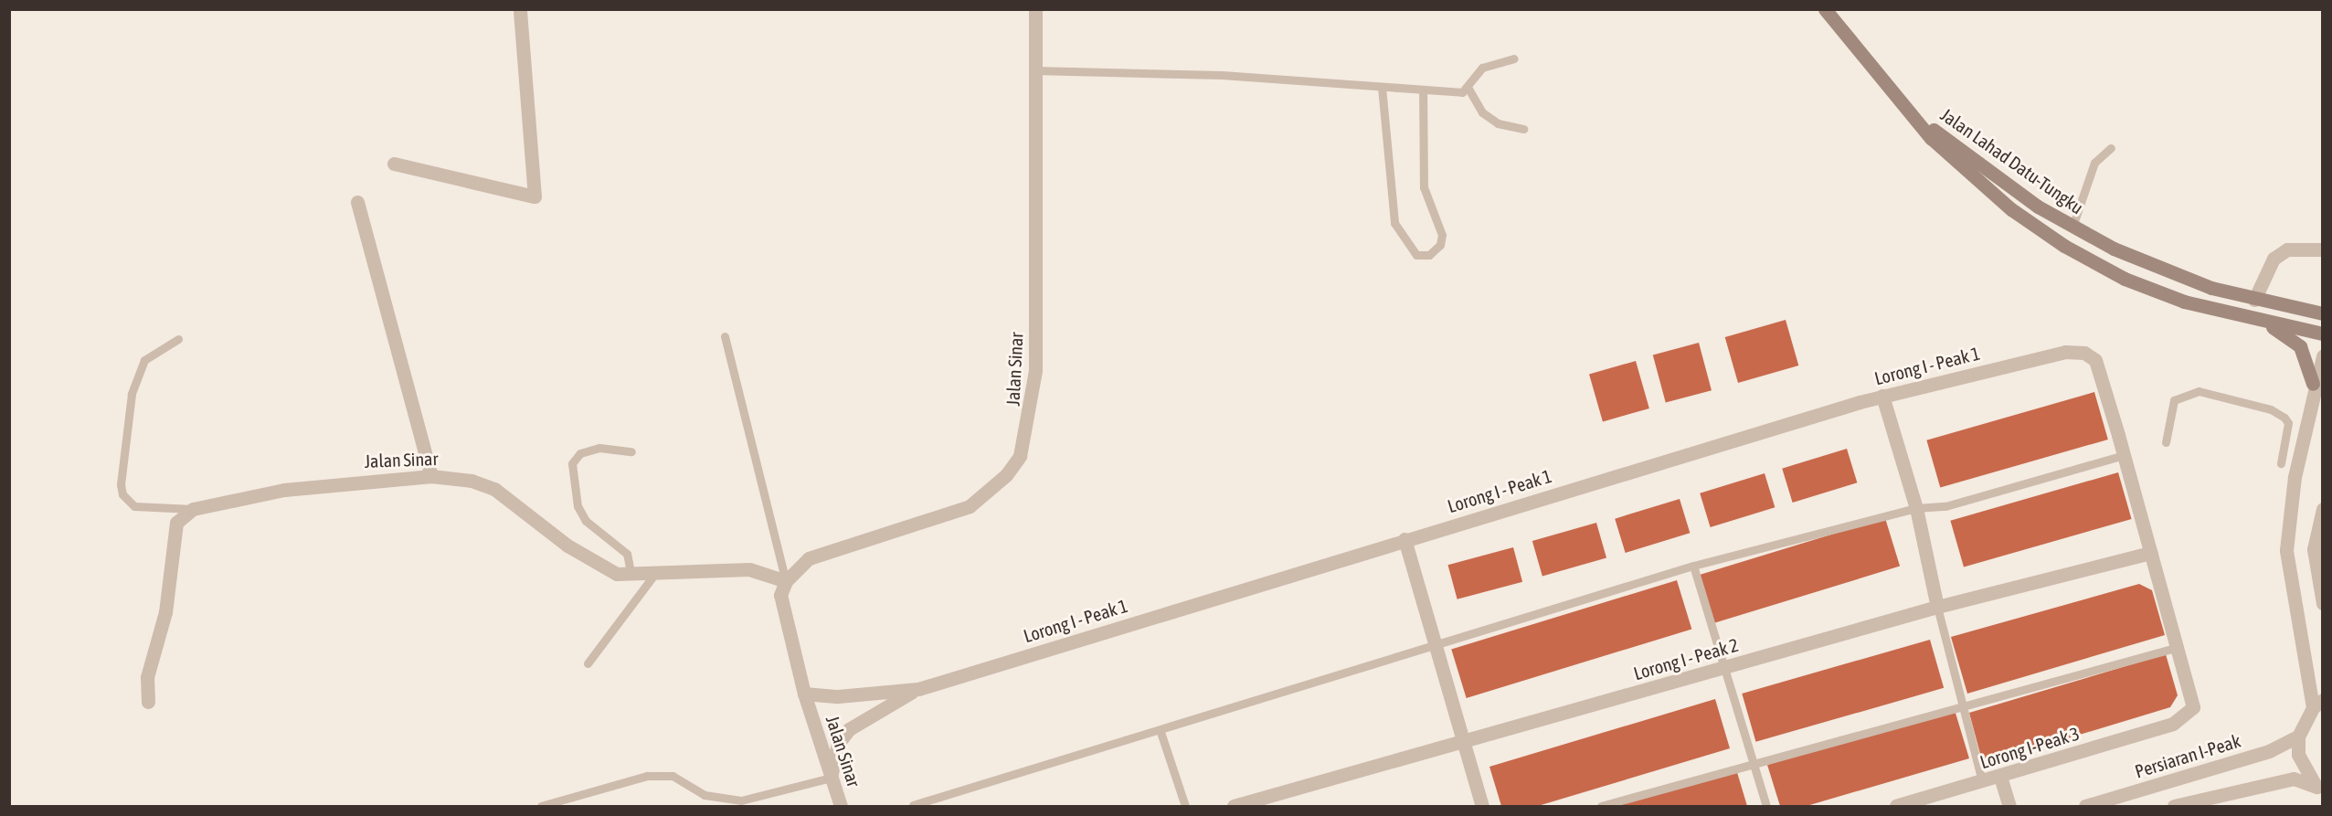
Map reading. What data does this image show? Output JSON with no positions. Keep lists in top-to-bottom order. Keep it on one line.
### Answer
{"streets":{"main road":["Jalan Lahad Datu-Tungku"],"street":["Lorong I - Peak 1","Jalan Sinar","Lorong I - Peak 2","Lorong I-Peak 3","Persiaran I-Peak"]},"crossings":[["Lorong I - Peak 1","Jalan Sinar"]]}
